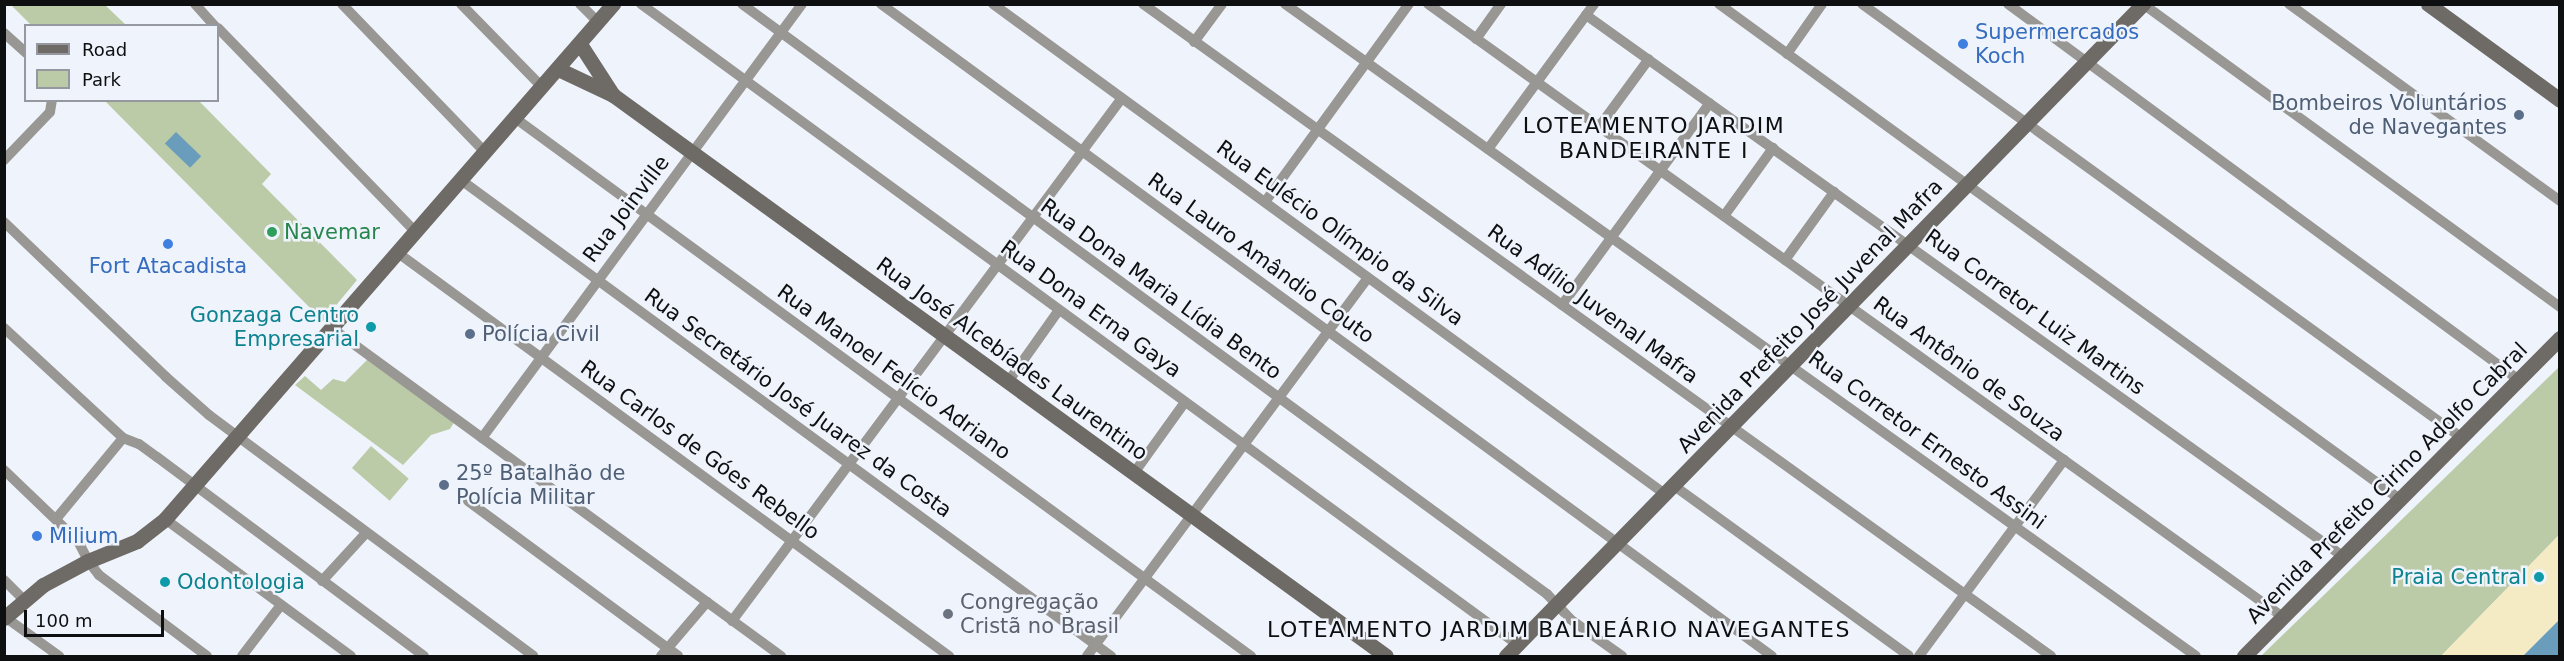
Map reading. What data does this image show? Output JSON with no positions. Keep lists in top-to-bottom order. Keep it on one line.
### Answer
{"streets":{"main road":["Avenida Prefeito José Juvenal Mafra","Rua José Alcebíades Laurentino","Avenida Prefeito Cirino Adolfo Cabral"],"street":["Rua Joinville","Rua Eulécio Olímpio da Silva","Rua Lauro Amândio Couto","Rua Dona Maria Lídia Bento","Rua Adílio Juvenal Mafra","Rua Dona Erna Gaya","Rua Corretor Luiz Martins","Rua Antônio de Souza","Rua Manoel Felício Adriano","Rua Secretário José Juarez da Costa","Rua Corretor Ernesto Assini","Rua Carlos de Góes Rebello"]},"crossings":[["Rua Joinville","Rua Dona Maria Lídia Bento"],["Rua Joinville","Rua Dona Erna Gaya"],["Rua Joinville","Rua José Alcebíades Laurentino"],["Rua Joinville","Rua Manoel Felício Adriano"],["Rua Joinville","Rua Secretário José Juarez da Costa"],["Rua Joinville","Rua Carlos de Góes Rebello"],["Rua Eulécio Olímpio da Silva","Avenida Prefeito José Juvenal Mafra"],["Rua Lauro Amândio Couto","Avenida Prefeito José Juvenal Mafra"],["Rua Dona Maria Lídia Bento","Avenida Prefeito José Juvenal Mafra"],["Rua Adílio Juvenal Mafra","Avenida Prefeito José Juvenal Mafra"],["Rua Dona Erna Gaya","Avenida Prefeito José Juvenal Mafra"],["Rua Corretor Luiz Martins","Avenida Prefeito José Juvenal Mafra"],["Rua Corretor Luiz Martins","Avenida Prefeito Cirino Adolfo Cabral"],["Avenida Prefeito José Juvenal Mafra","Rua Antônio de Souza"],["Avenida Prefeito José Juvenal Mafra","Rua Corretor Ernesto Assini"],["Rua Antônio de Souza","Avenida Prefeito Cirino Adolfo Cabral"]],"districts":["LOTEAMENTO JARDIM BANDEIRANTE I","LOTEAMENTO JARDIM BALNEÁRIO NAVEGANTES"],"places":["Supermercados Koch","Bombeiros Voluntários de Navegantes","Navemar","Fort Atacadista","Gonzaga Centro Empresarial","Polícia Civil","25º Batalhão de Polícia Militar","Milium","Praia Central","Odontologia","Congregação Cristã no Brasil"],"legend":["Road","Park"],"scale_bar":"100 m"}
